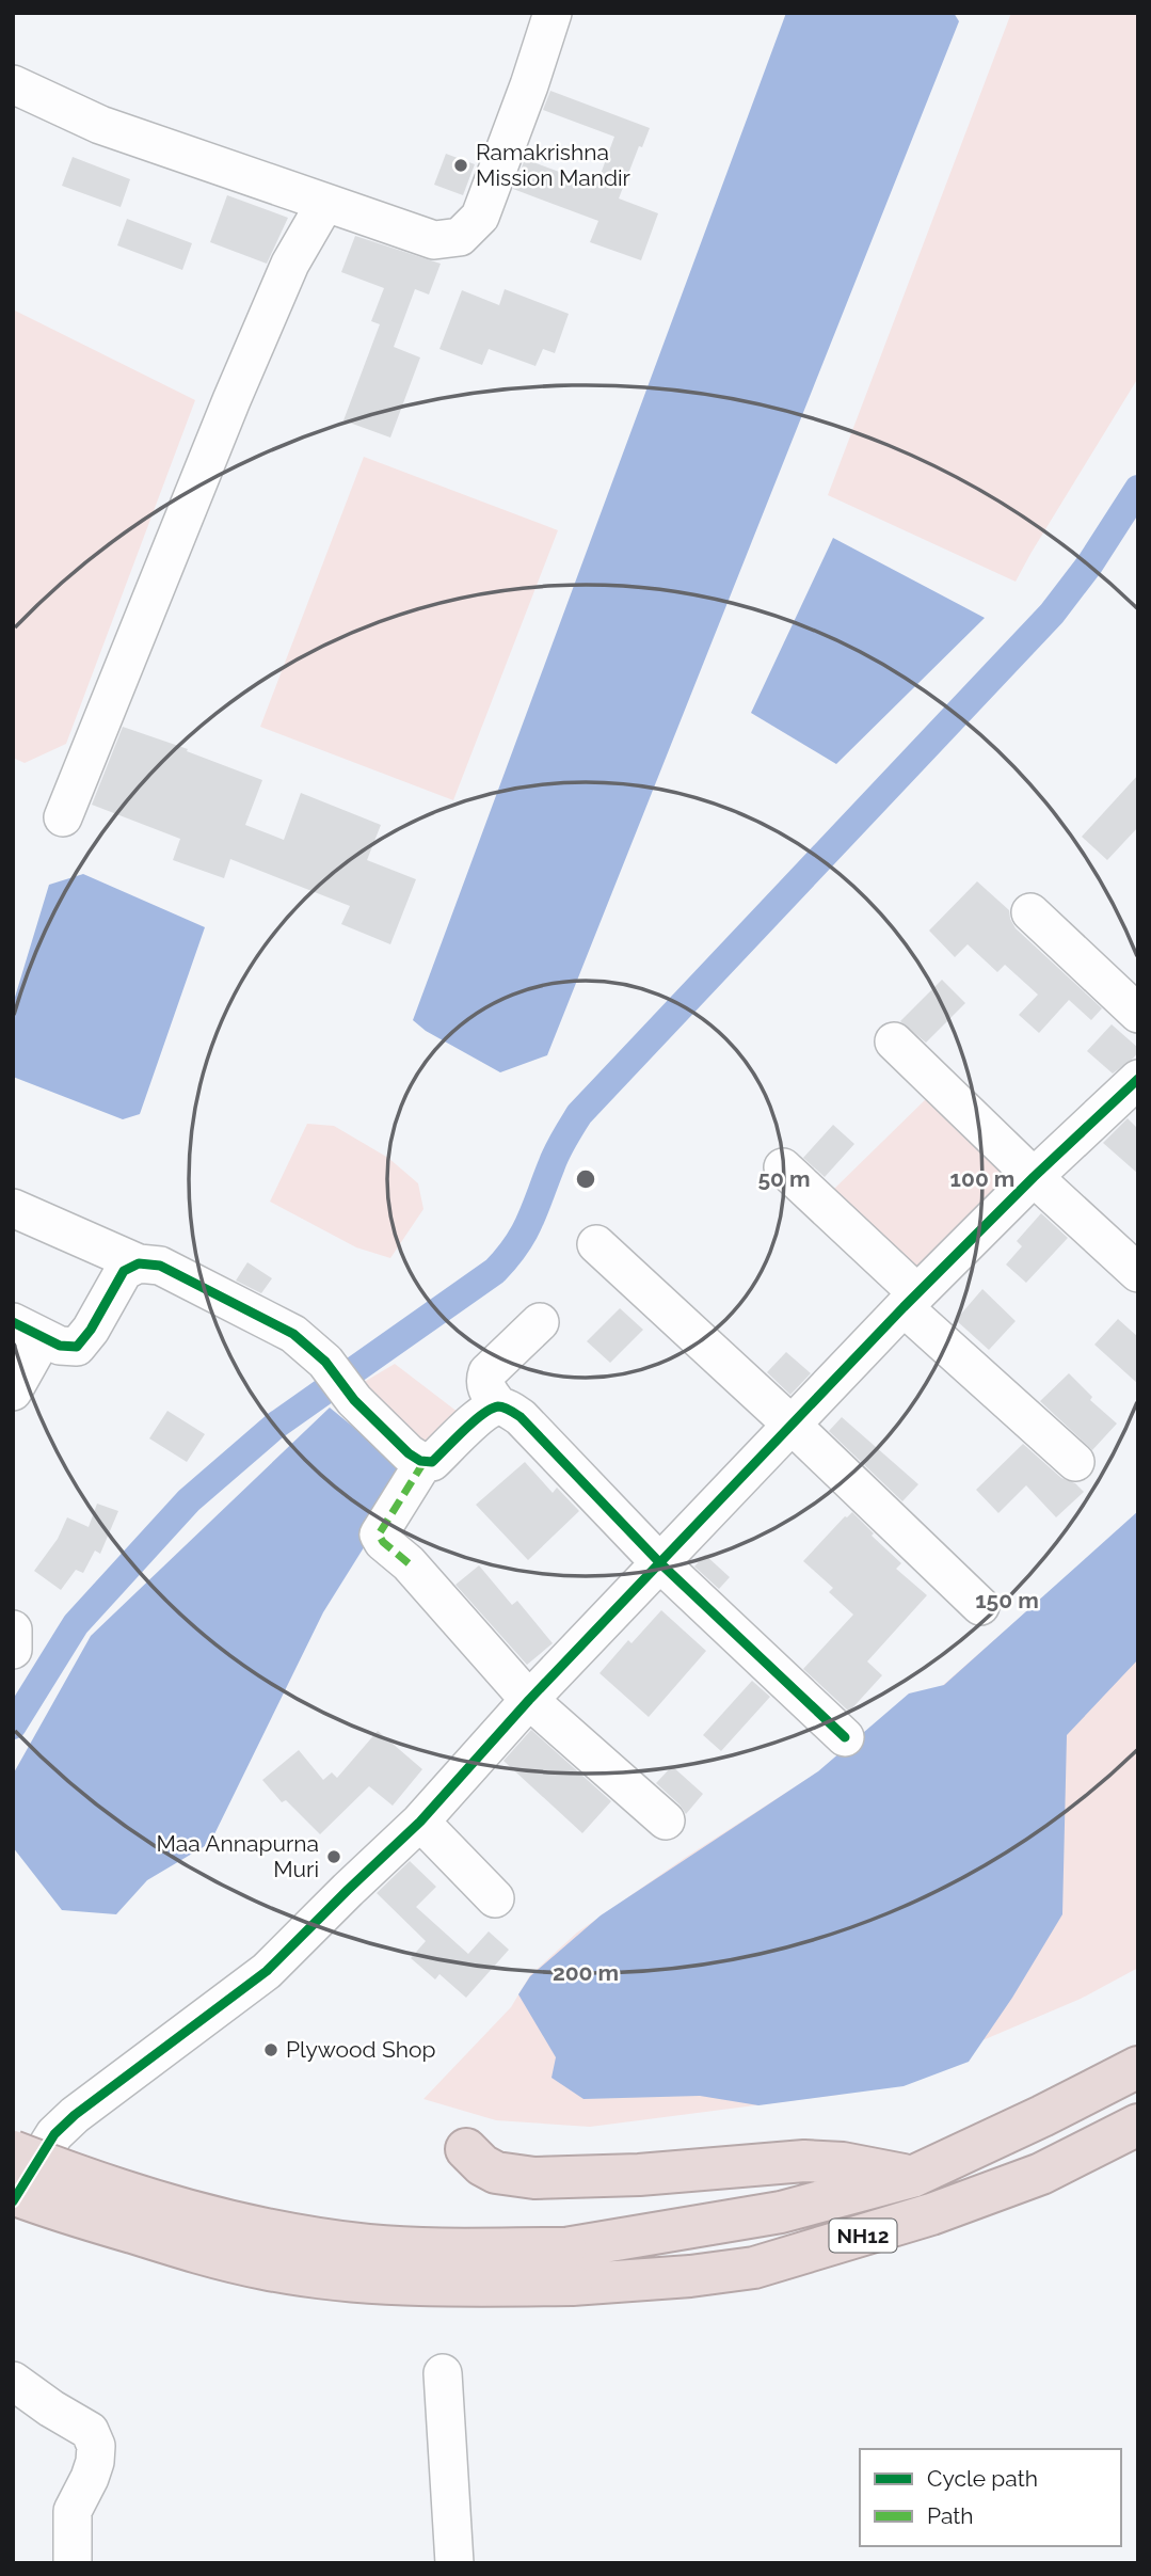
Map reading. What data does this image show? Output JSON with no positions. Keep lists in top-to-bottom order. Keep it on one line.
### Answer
{"streets":{"highway":["NH12"]},"places":["Ramakrishna Mission Mandir","Maa Annapurna Muri","Plywood Shop"],"legend":["Cycle path","Path"],"rings":["50 m","100 m","150 m","200 m"]}
